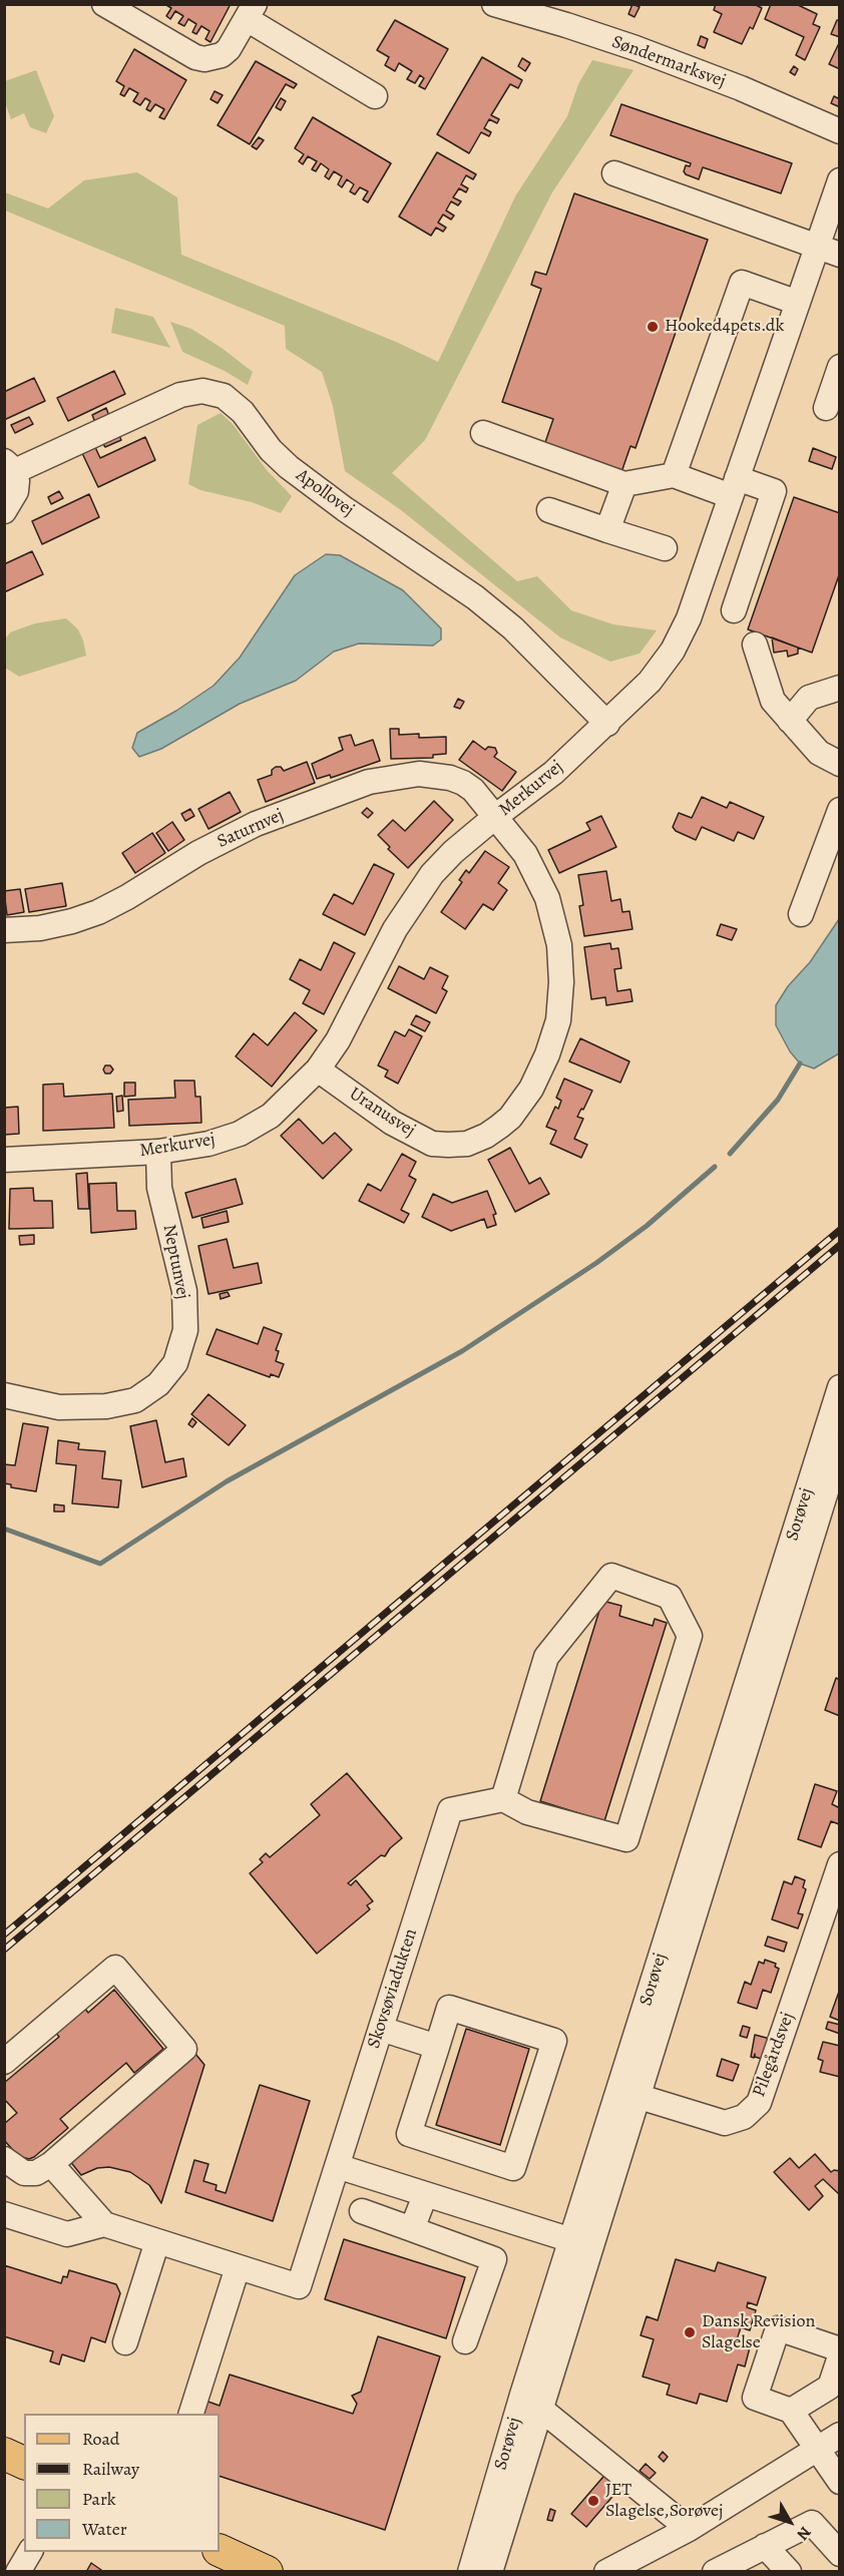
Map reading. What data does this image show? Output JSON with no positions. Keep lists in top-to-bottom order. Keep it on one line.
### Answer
{"streets":{"street":["Søndermarksvej","Apollovej","Merkurvej","Saturnvej","Uranusvej","Neptunvej","Sorøvej","Skovsøviadukten","Pilegårdsvej"]},"crossings":[["Apollovej","Merkurvej"],["Merkurvej","Saturnvej"],["Merkurvej","Uranusvej"],["Merkurvej","Neptunvej"],["Saturnvej","Uranusvej"],["Sorøvej","Pilegårdsvej"]],"places":["Hooked4pets.dk","Dansk Revision Slagelse","JET Slagelse,Sorøvej"],"legend":["Road","Railway","Park","Water"],"north":"bottom right"}
